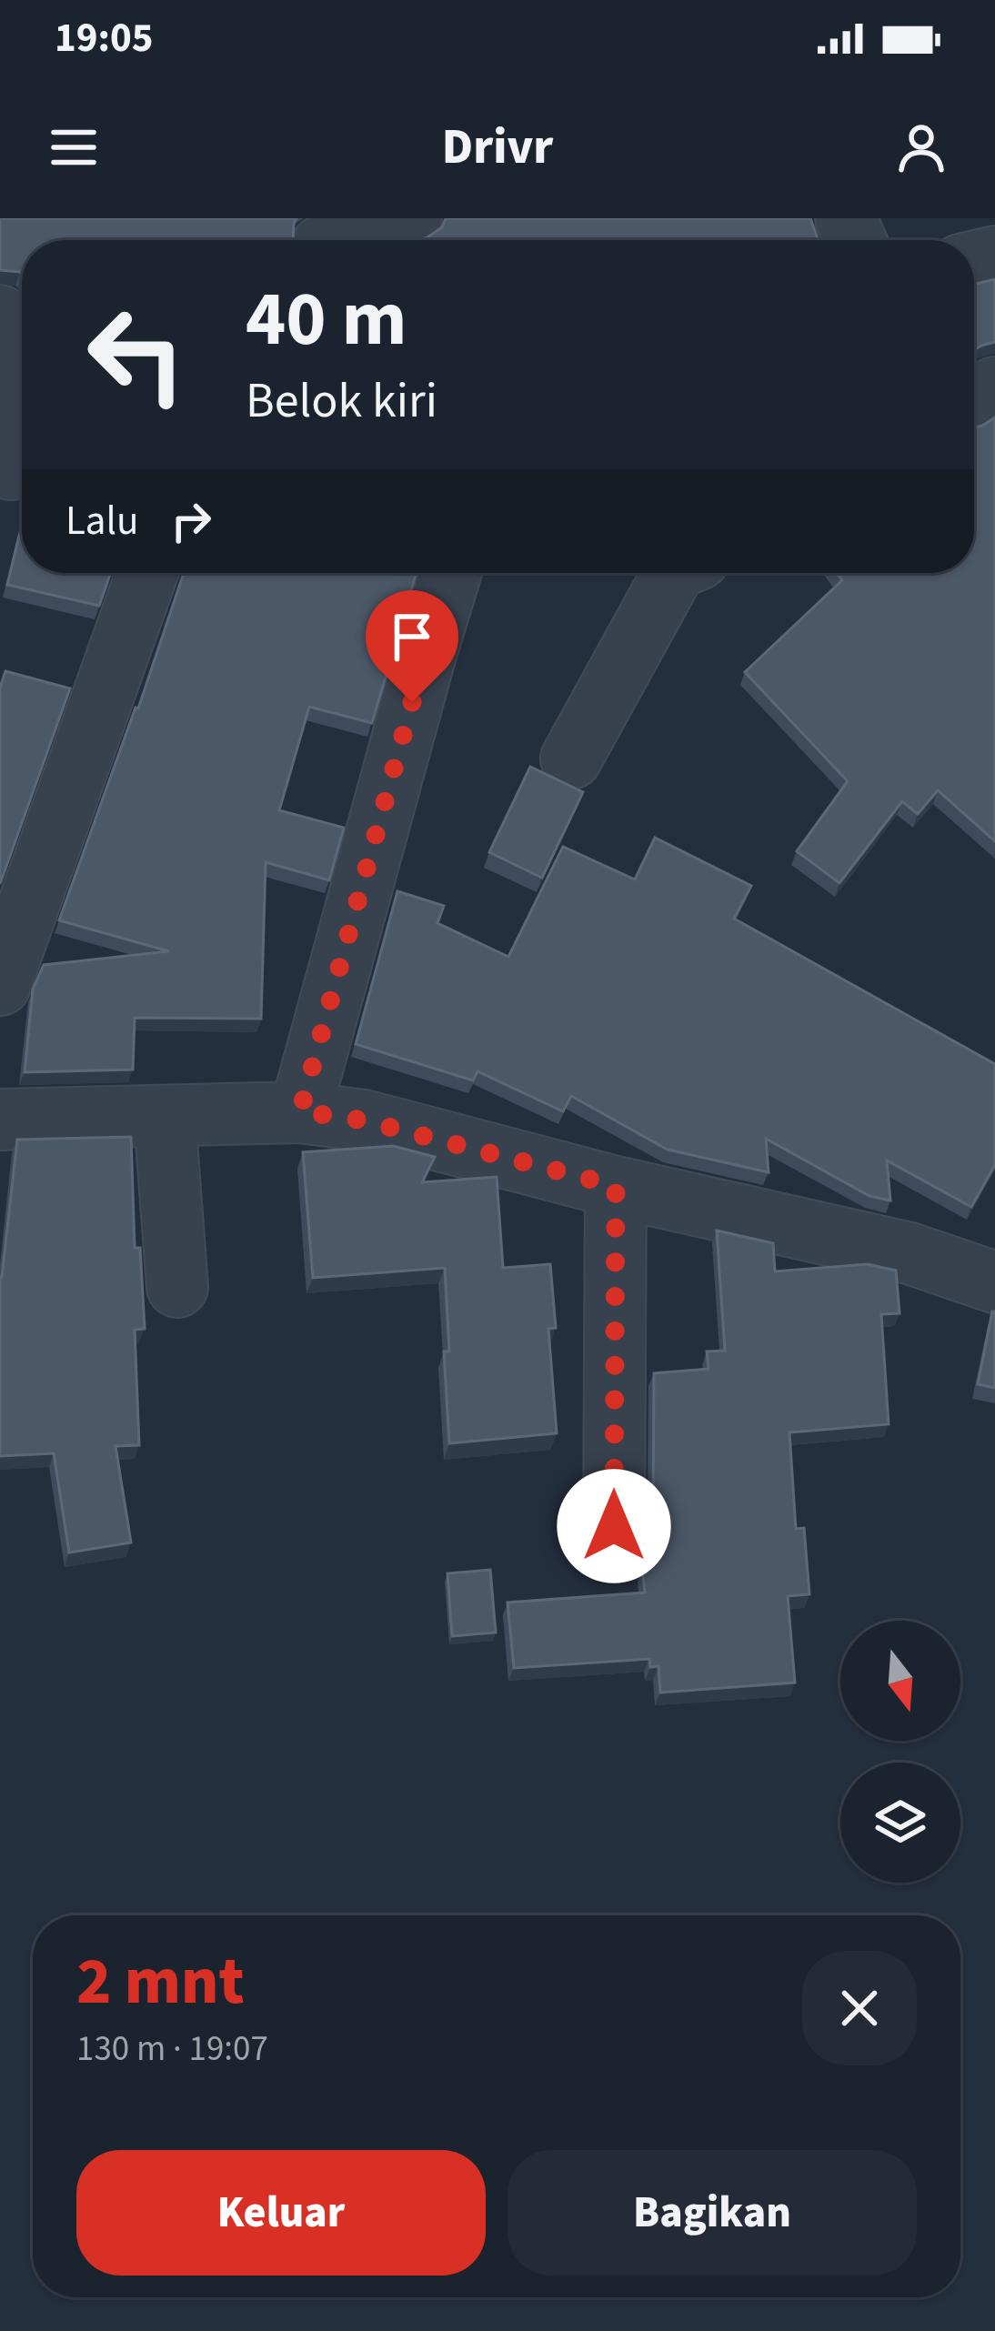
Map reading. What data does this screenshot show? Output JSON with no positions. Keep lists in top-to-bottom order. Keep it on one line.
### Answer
{"north":"bottom","page":{"status":"19:05","header":"Drivr","turn":["40 m","Belok kiri"],"then":"Lalu","heading":["2 mnt","130 m · 19:07"],"buttons":["Keluar","Bagikan"]}}
